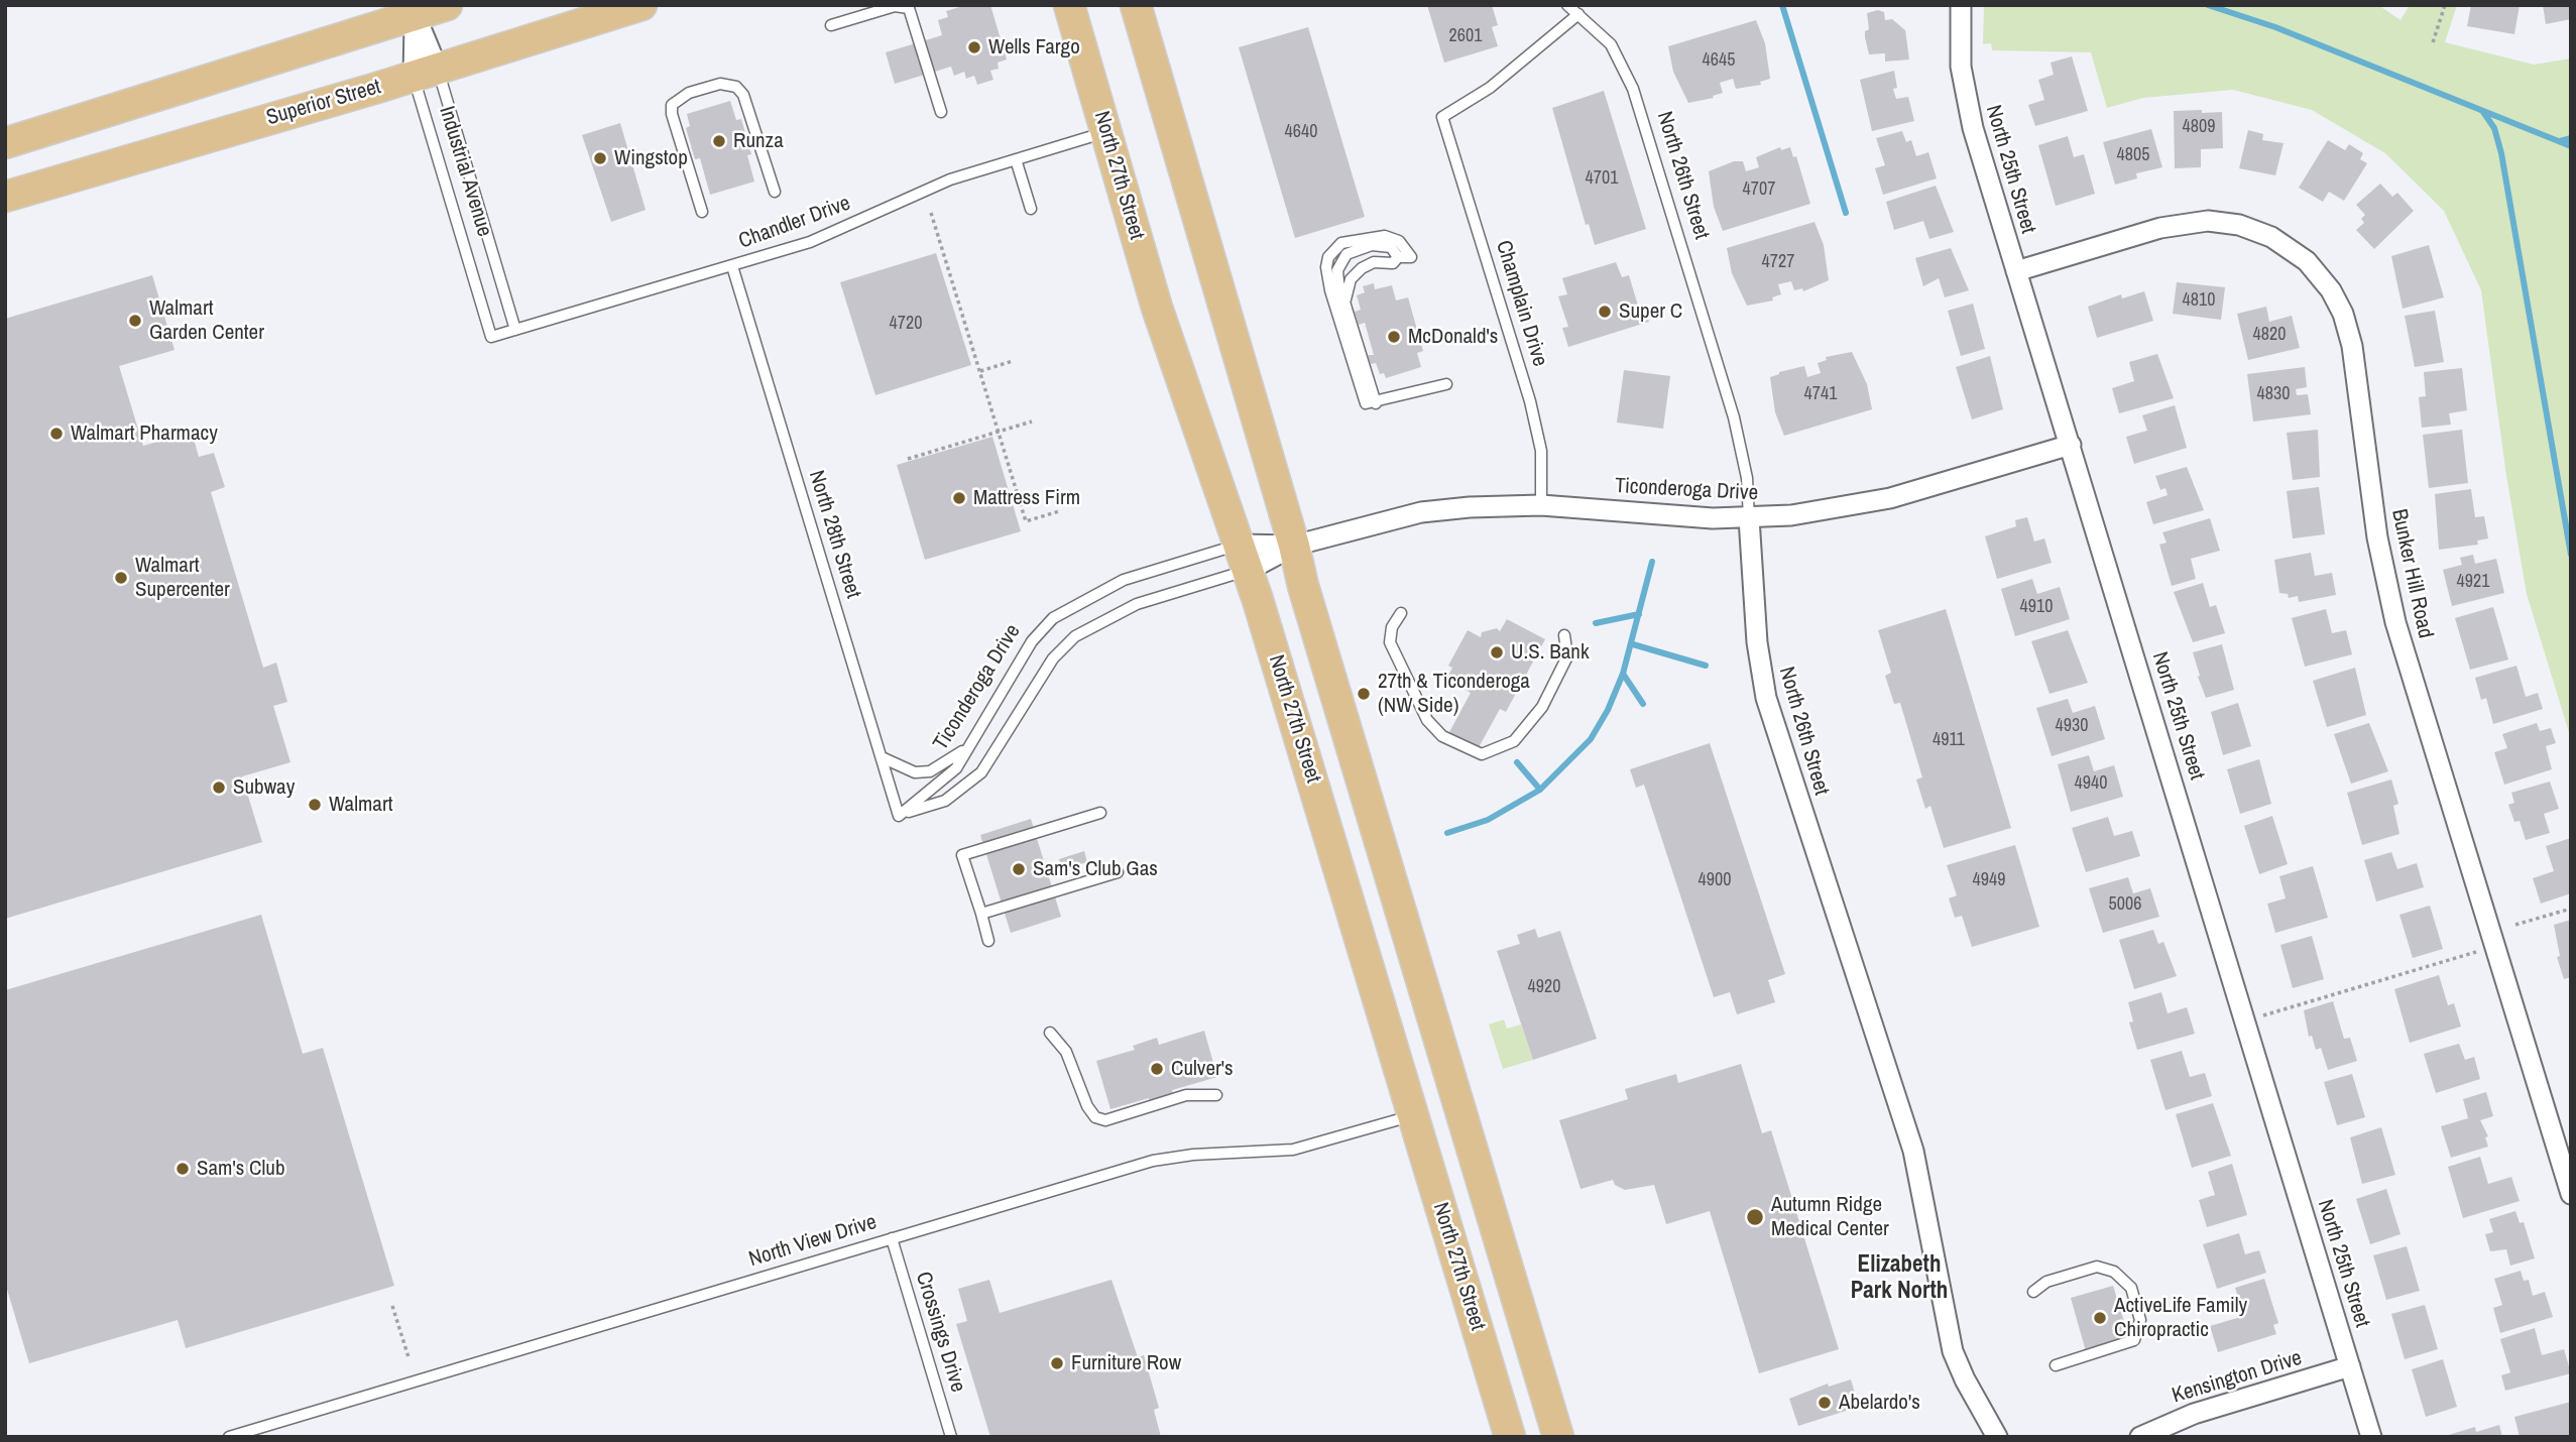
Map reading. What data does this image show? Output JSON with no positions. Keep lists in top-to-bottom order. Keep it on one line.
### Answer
{"streets":{"main road":["Superior Street","North 27th Street"],"street":["North 25th Street","Industrial Avenue","North 26th Street","Ticonderoga Drive","Bunker Hill Road","Kensington Drive"],"lane":["Chandler Drive","Champlain Drive","North 28th Street","North View Drive","Crossings Drive"]},"crossings":[["Superior Street","Industrial Avenue"],["North 25th Street","Ticonderoga Drive"],["North 25th Street","Bunker Hill Road"],["North 25th Street","Kensington Drive"],["Industrial Avenue","Chandler Drive"],["North 27th Street","Chandler Drive"],["North 27th Street","Ticonderoga Drive"],["North 27th Street","North View Drive"],["North 26th Street","Champlain Drive"],["North 26th Street","Ticonderoga Drive"],["Chandler Drive","North 28th Street"],["Champlain Drive","Ticonderoga Drive"],["Ticonderoga Drive","North 28th Street"],["North View Drive","Crossings Drive"]],"districts":["Elizabeth Park North"],"places":["Wells Fargo","Runza","Wingstop","Super C","Walmart Garden Center","McDonald's","Walmart Pharmacy","Mattress Firm","Walmart Supercenter","U.S. Bank","27th & Ticonderoga (NW Side)","Subway","Walmart","Sam's Club Gas","Culver's","Sam's Club","Autumn Ridge Medical Center","ActiveLife Family Chiropractic","Furniture Row","Abelardo's"],"house_numbers":["2601","4645","4809","4640","4805","4701","4707","4727","4810","4720","4820","4741","4830","4921","4910","4930","4911","4940","4900","4949","5006","4920"]}
